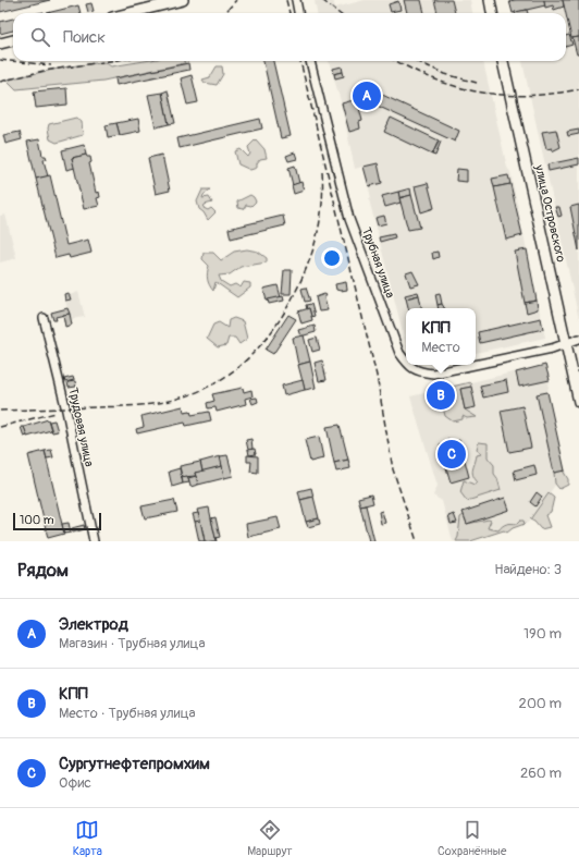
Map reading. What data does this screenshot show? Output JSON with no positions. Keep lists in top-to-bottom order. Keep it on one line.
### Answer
{"streets":{"main road":["улица Островского"],"street":["Трубная улица","Трудовая улица"]},"crossings":[["улица Островского","Трубная улица"]],"scale_bar":"100 m","page":{"search":"Поиск","pins":["A","B","C"],"popup":["КПП","Место"],"scale":"100 m","heading":["Рядом","Найдено: 3"],"list":[{"mark":"A","name":"Электрод","note":"Магазин · Трубная улица","value":"190 m"},{"mark":"B","name":"КПП","note":"Место · Трубная улица","value":"200 m"},{"mark":"C","name":"Сургутнефтепромхим","note":"Офис","value":"260 m"}],"nav":["Карта","Маршрут","Сохранённые"]}}
